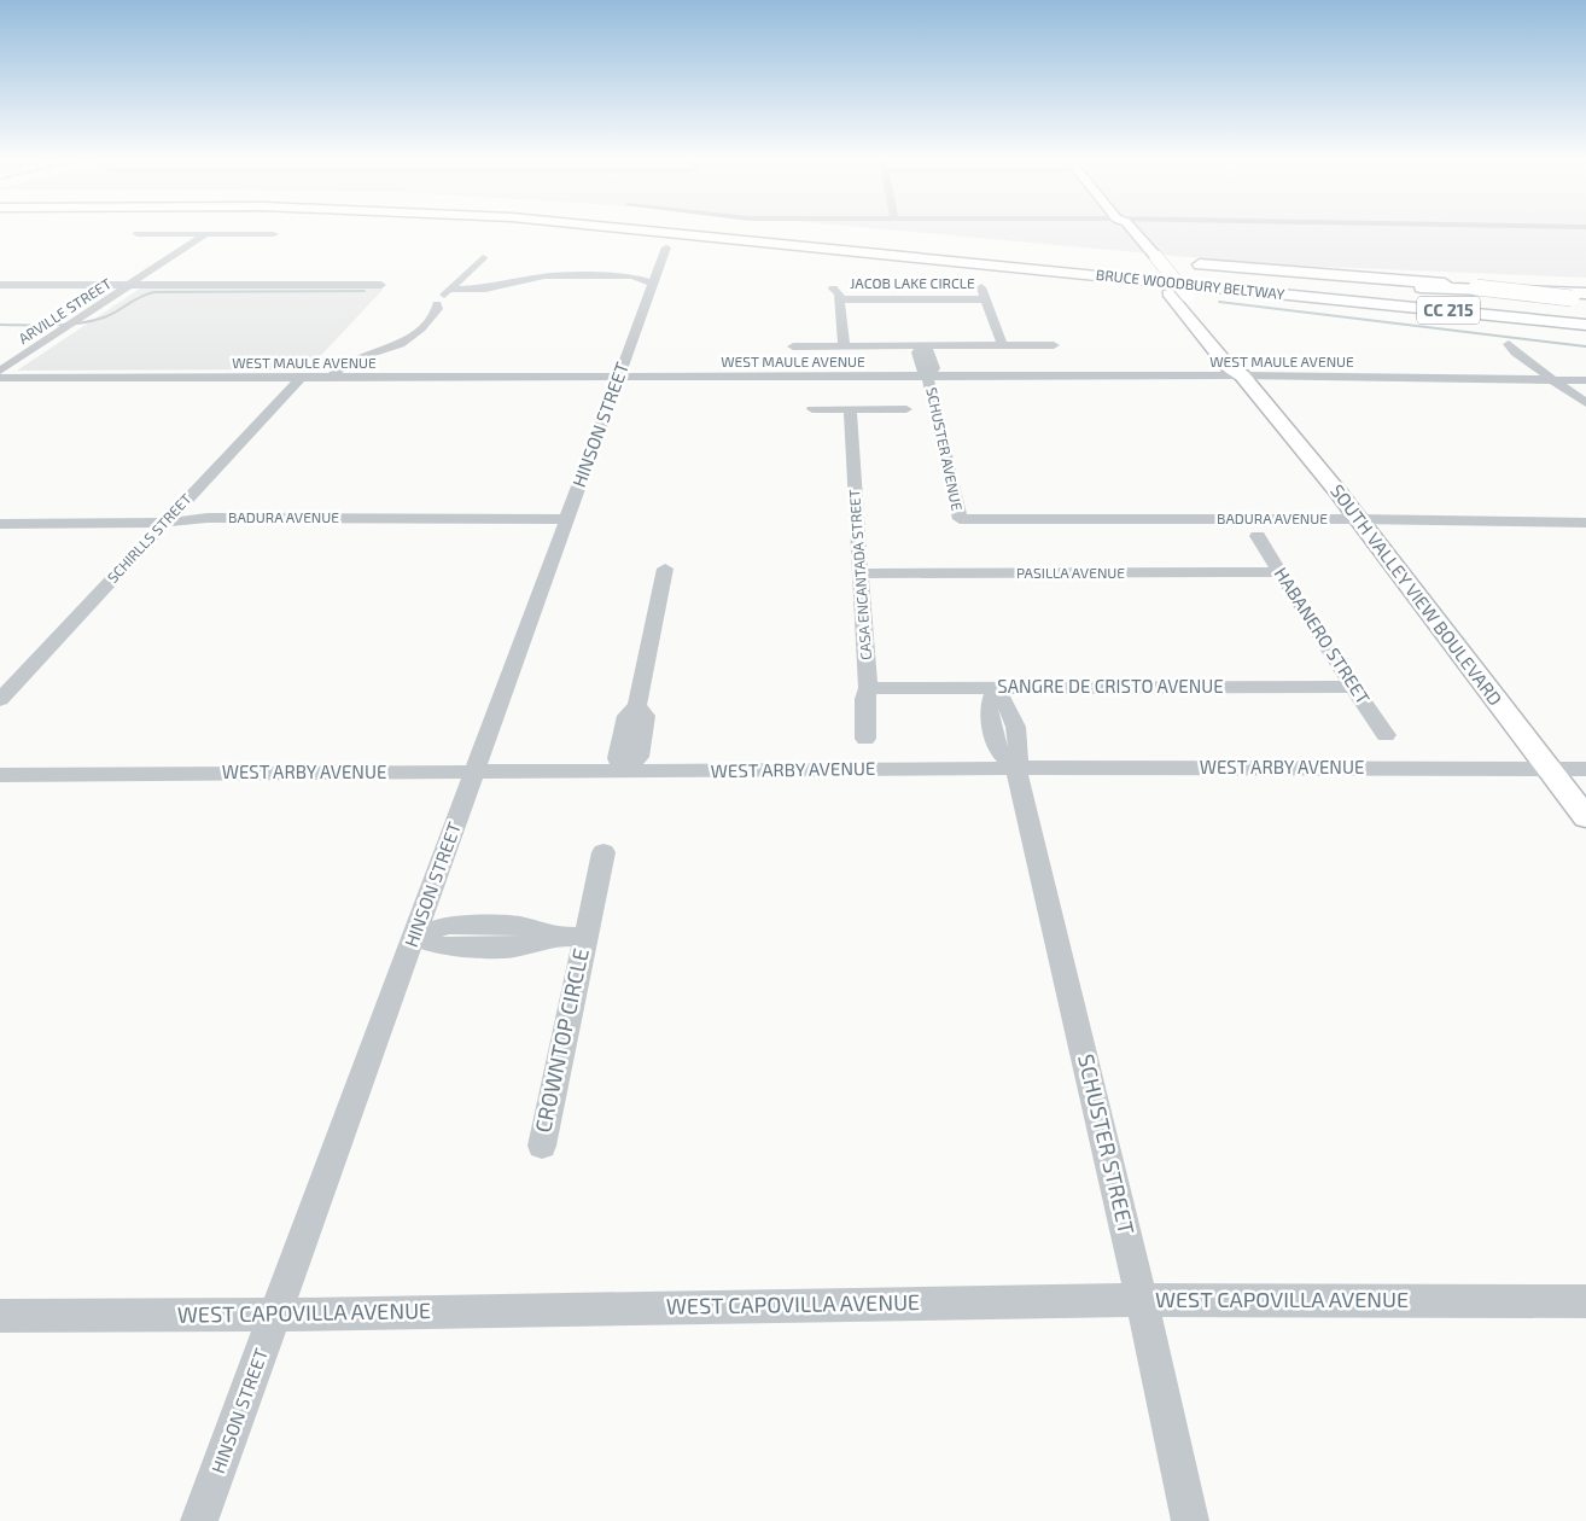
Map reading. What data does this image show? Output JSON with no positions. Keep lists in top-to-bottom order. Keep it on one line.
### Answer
{"streets":{"highway":["BRUCE WOODBURY BELTWAY","CC 215"],"main road":["SOUTH VALLEY VIEW BOULEVARD"],"street":["JACOB LAKE CIRCLE","ARVILLE STREET","WEST MAULE AVENUE","HINSON STREET","SCHUSTER AVENUE","BADURA AVENUE","SCHIRLLS STREET","PASILLA AVENUE","CASA ENCANTADA STREET","HABANERO STREET","SANGRE DE CRISTO AVENUE","WEST ARBY AVENUE","CROWNTOP CIRCLE","SCHUSTER STREET","WEST CAPOVILLA AVENUE"]},"crossings":[["WEST MAULE AVENUE","HINSON STREET"],["WEST MAULE AVENUE","SCHUSTER AVENUE"],["WEST MAULE AVENUE","SCHIRLLS STREET"],["WEST MAULE AVENUE","SOUTH VALLEY VIEW BOULEVARD"],["HINSON STREET","BADURA AVENUE"],["HINSON STREET","WEST ARBY AVENUE"],["HINSON STREET","CROWNTOP CIRCLE"],["HINSON STREET","WEST CAPOVILLA AVENUE"],["SCHUSTER AVENUE","BADURA AVENUE"],["BADURA AVENUE","SCHIRLLS STREET"],["BADURA AVENUE","SOUTH VALLEY VIEW BOULEVARD"],["PASILLA AVENUE","CASA ENCANTADA STREET"],["PASILLA AVENUE","HABANERO STREET"],["CASA ENCANTADA STREET","SANGRE DE CRISTO AVENUE"],["SOUTH VALLEY VIEW BOULEVARD","WEST ARBY AVENUE"],["HABANERO STREET","SANGRE DE CRISTO AVENUE"],["SANGRE DE CRISTO AVENUE","SCHUSTER STREET"],["WEST ARBY AVENUE","SCHUSTER STREET"],["SCHUSTER STREET","WEST CAPOVILLA AVENUE"]]}
